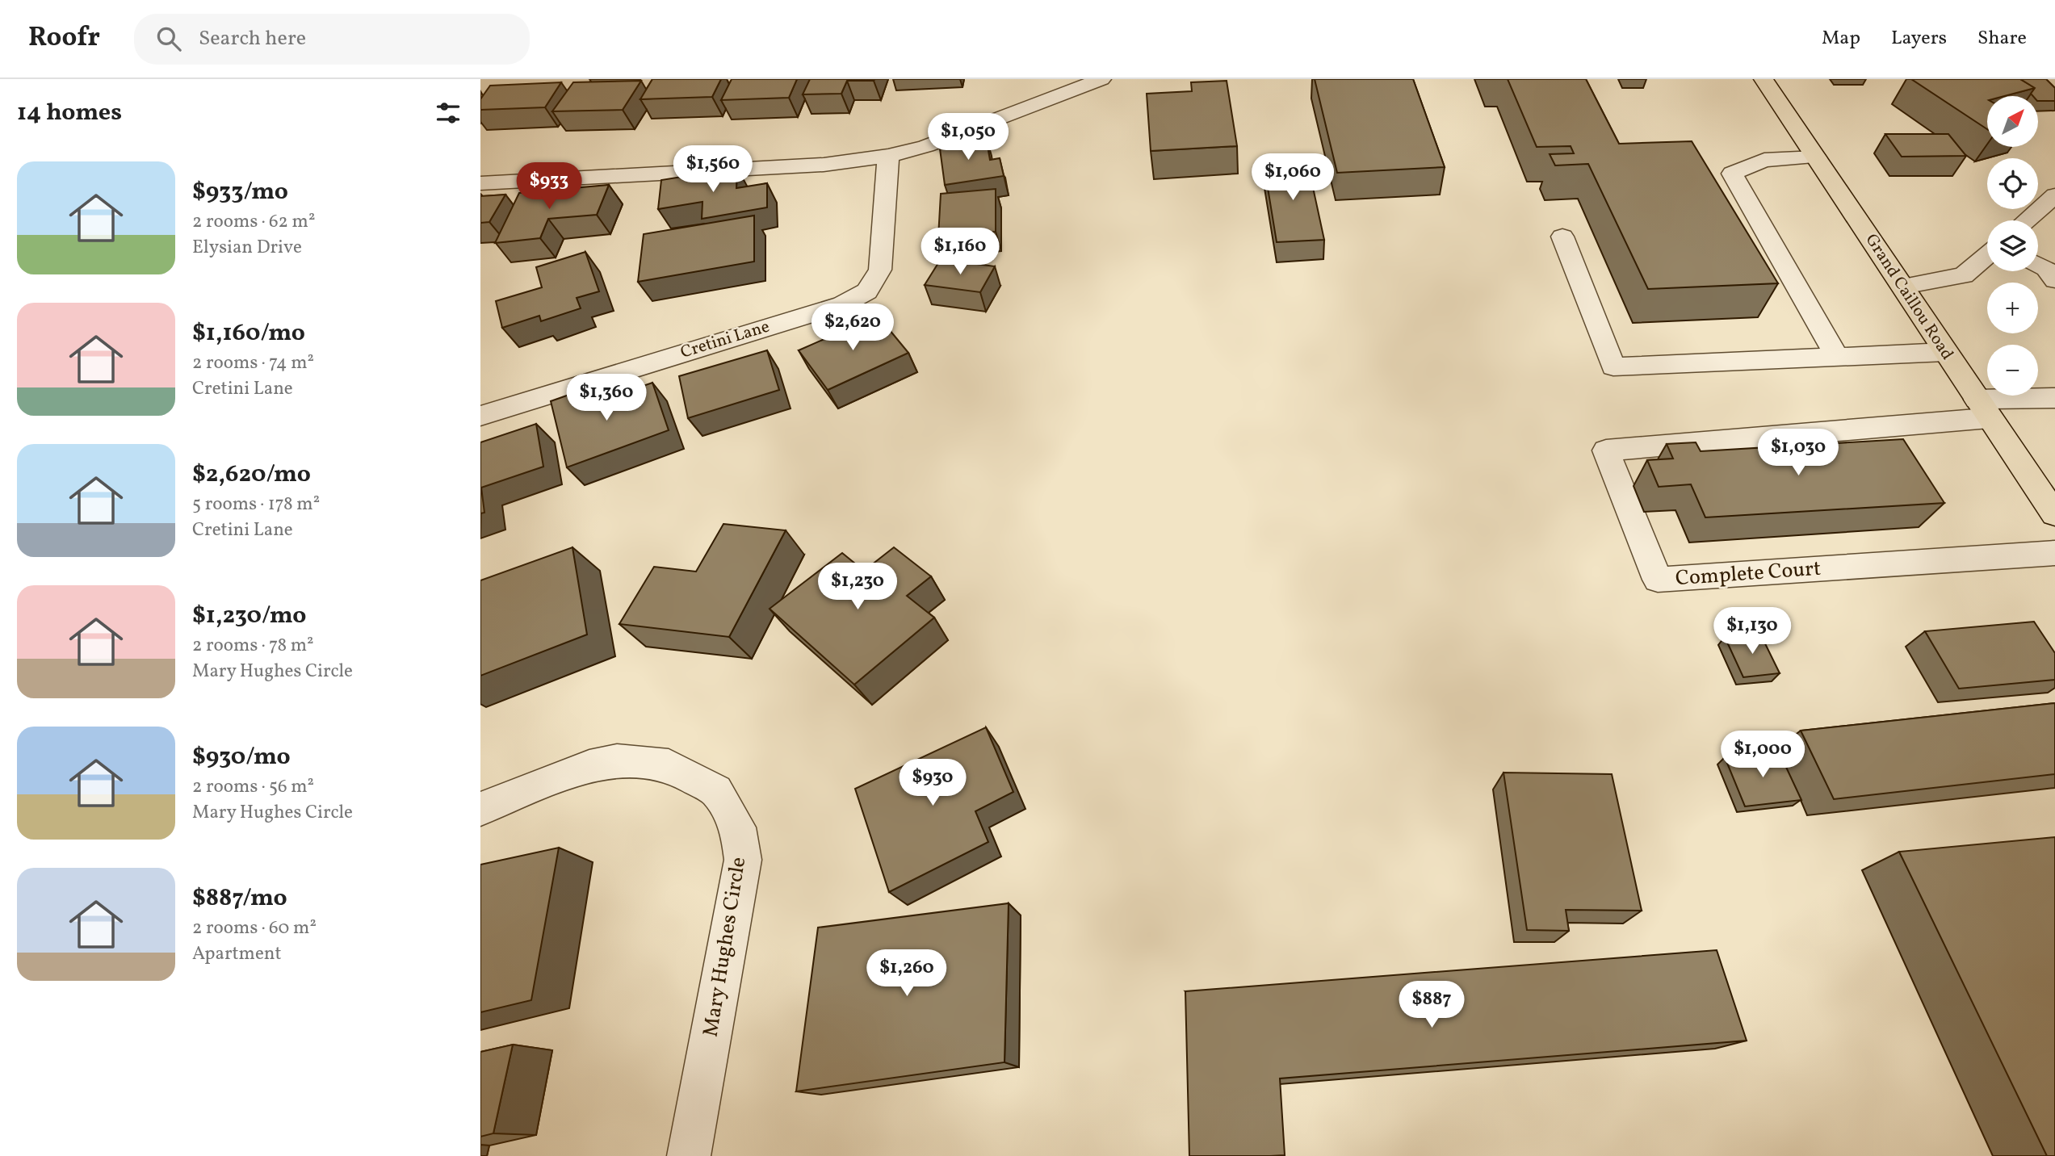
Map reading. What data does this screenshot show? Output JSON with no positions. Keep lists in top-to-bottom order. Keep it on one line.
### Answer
{"streets":{"main road":["Grand Caillou Road"],"street":["Cretini Lane","Complete Court","Mary Hughes Circle"]},"crossings":[["Grand Caillou Road","Complete Court"]],"north":"top right","page":{"header":"Roofr","search":"Search here","nav":["Map","Layers","Share"],"heading":"14 homes","map_buttons":["+","−"],"price":["$1,050","$1,560","$1,060","$933","$1,160","$2,620","$1,360","$1,030","$1,230","$1,130","$1,000","$930","$1,260","$887"],"list":[{"name":"$933/mo","note":"2 rooms · 62 m² · Elysian Drive"},{"name":"$1,160/mo","note":"2 rooms · 74 m² · Cretini Lane"},{"name":"$2,620/mo","note":"5 rooms · 178 m² · Cretini Lane"},{"name":"$1,230/mo","note":"2 rooms · 78 m² · Mary Hughes Circle"},{"name":"$930/mo","note":"2 rooms · 56 m² · Mary Hughes Circle"},{"name":"$887/mo","note":"2 rooms · 60 m² · Apartment"}]}}
